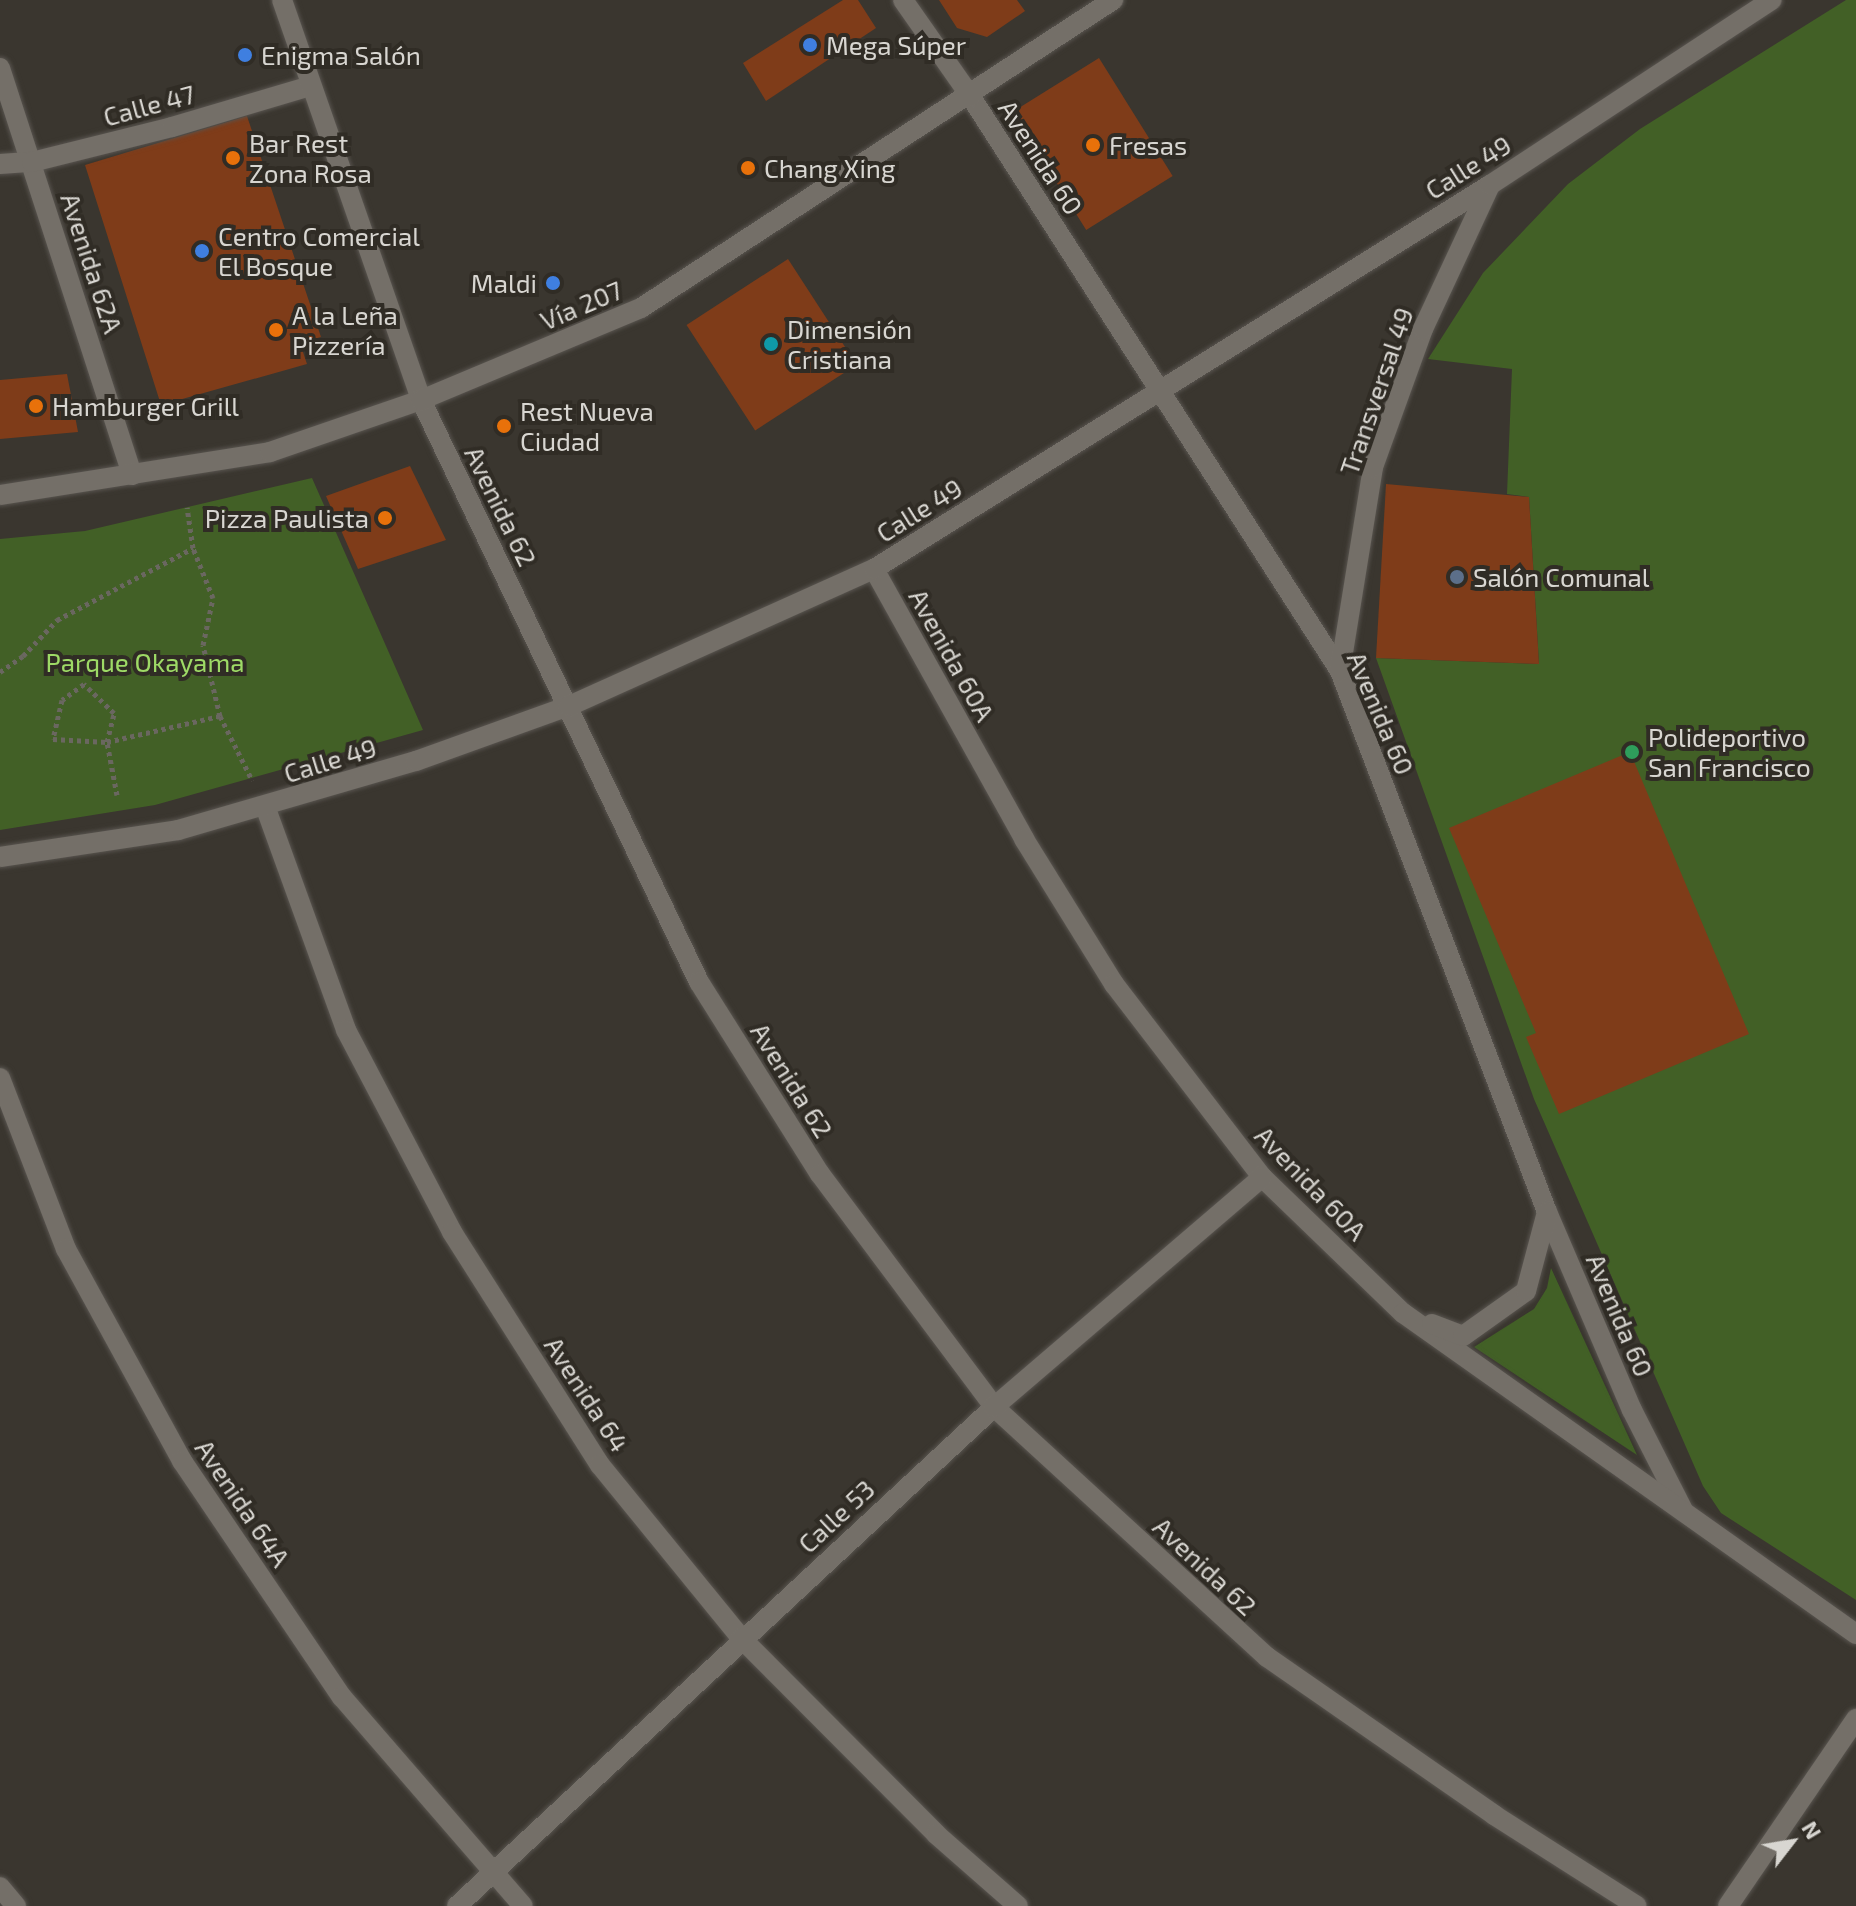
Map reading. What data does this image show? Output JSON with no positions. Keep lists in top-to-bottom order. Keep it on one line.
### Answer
{"streets":{"street":["Calle 47","Avenida 60","Calle 49","Avenida 62A","Vía 207","Transversal 49","Avenida 62","Avenida 60A","Avenida 64","Avenida 64A","Calle 53"]},"crossings":[["Calle 47","Avenida 62A"],["Calle 47","Avenida 62"],["Avenida 60","Calle 49"],["Avenida 60","Vía 207"],["Avenida 60","Transversal 49"],["Avenida 60","Avenida 60A"],["Calle 49","Transversal 49"],["Calle 49","Avenida 62"],["Calle 49","Avenida 60A"],["Calle 49","Avenida 64"],["Avenida 62A","Vía 207"],["Vía 207","Avenida 62"],["Avenida 62","Calle 53"],["Avenida 60A","Calle 53"],["Avenida 64","Calle 53"],["Avenida 64A","Calle 53"]],"parks":["Parque Okayama"],"places":["Mega Súper","Enigma Salón","Fresas","Bar Rest Zona Rosa","Chang Xing","Centro Comercial El Bosque","Maldi","A la Leña Pizzería","Dimensión Cristiana","Hamburger Grill","Rest Nueva Ciudad","Pizza Paulista","Salón Comunal","Polideportivo San Francisco"],"north":"top right"}
